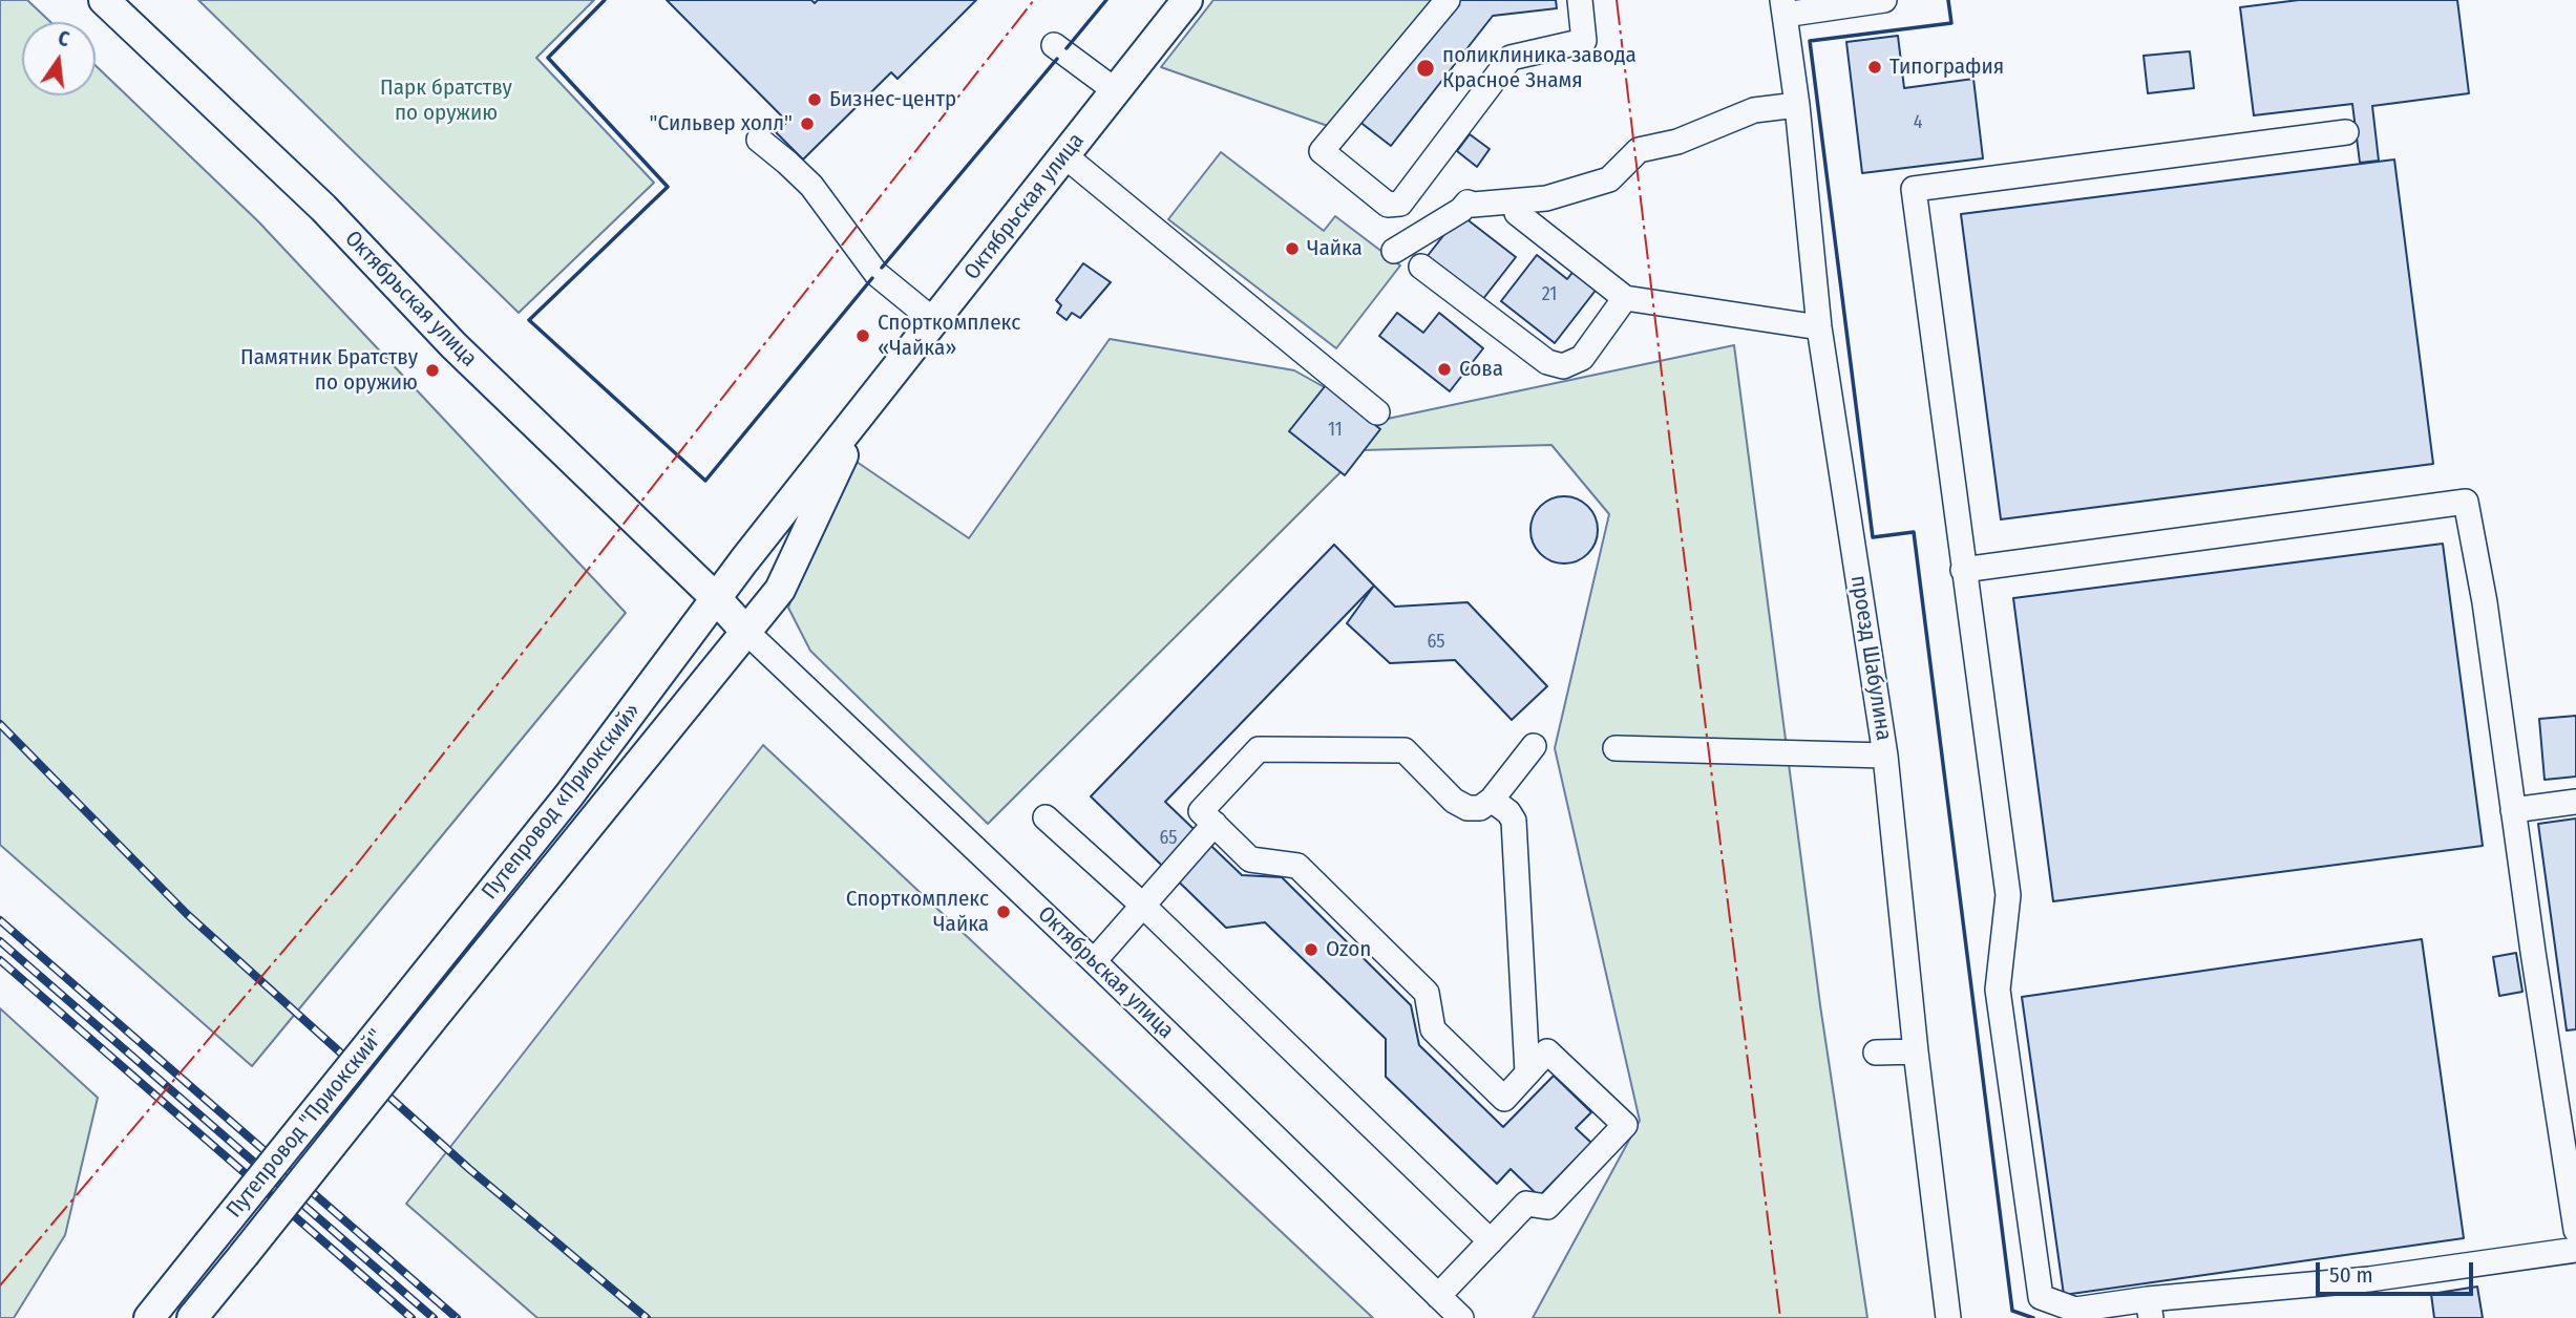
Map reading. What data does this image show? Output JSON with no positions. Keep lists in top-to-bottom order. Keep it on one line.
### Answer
{"streets":{"main road":["Октябрьская улица","Путепровод «Приокский»","Путепровод \"Приокский\""],"street":["проезд Шабулина"]},"crossings":[["Октябрьская улица","Путепровод «Приокский»"],["Путепровод «Приокский»","Путепровод \"Приокский\""]],"parks":["Парк братству по оружию"],"places":["Типография","поликлиника завода Красное Знамя","Бизнес-центр","\"Сильвер холл\"","Чайка","Спорткомплекс «Чайка»","Сова","Памятник Братству по оружию","Спорткомплекс Чайка","Ozon"],"house_numbers":["4","21","11","65","65"],"scale_bar":"50 m","north":"top"}
